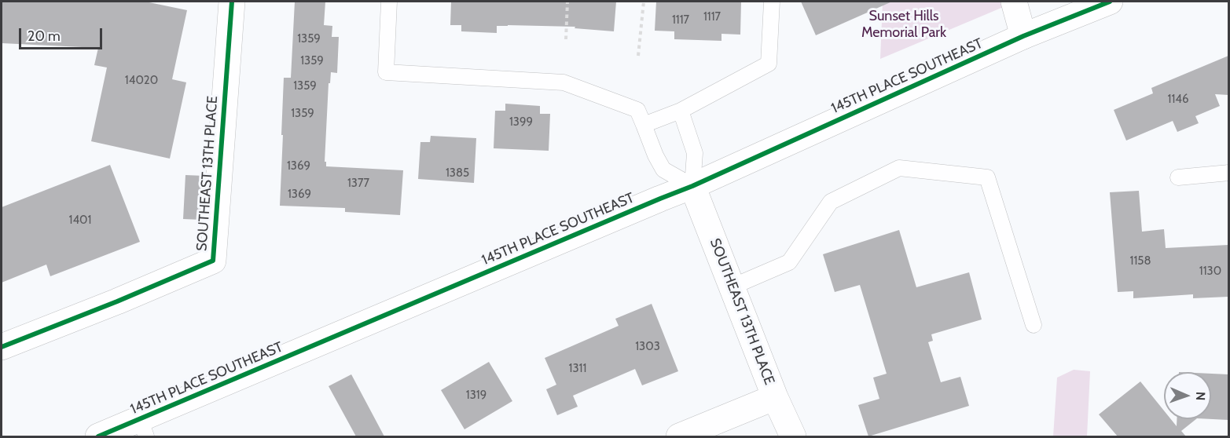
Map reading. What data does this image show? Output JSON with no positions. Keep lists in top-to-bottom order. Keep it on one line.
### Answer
{"streets":{"street":["145TH PLACE SOUTHEAST","SOUTHEAST 13TH PLACE"]},"crossings":[["145TH PLACE SOUTHEAST","SOUTHEAST 13TH PLACE"]],"parks":["Sunset Hills Memorial Park"],"house_numbers":["1117","1117","1359","1359","14020","1359","1146","1359","1399","1369","1385","1377","1369","1401","1158","1130","1303","1311","1319"],"scale_bar":"20 m","north":"right"}
